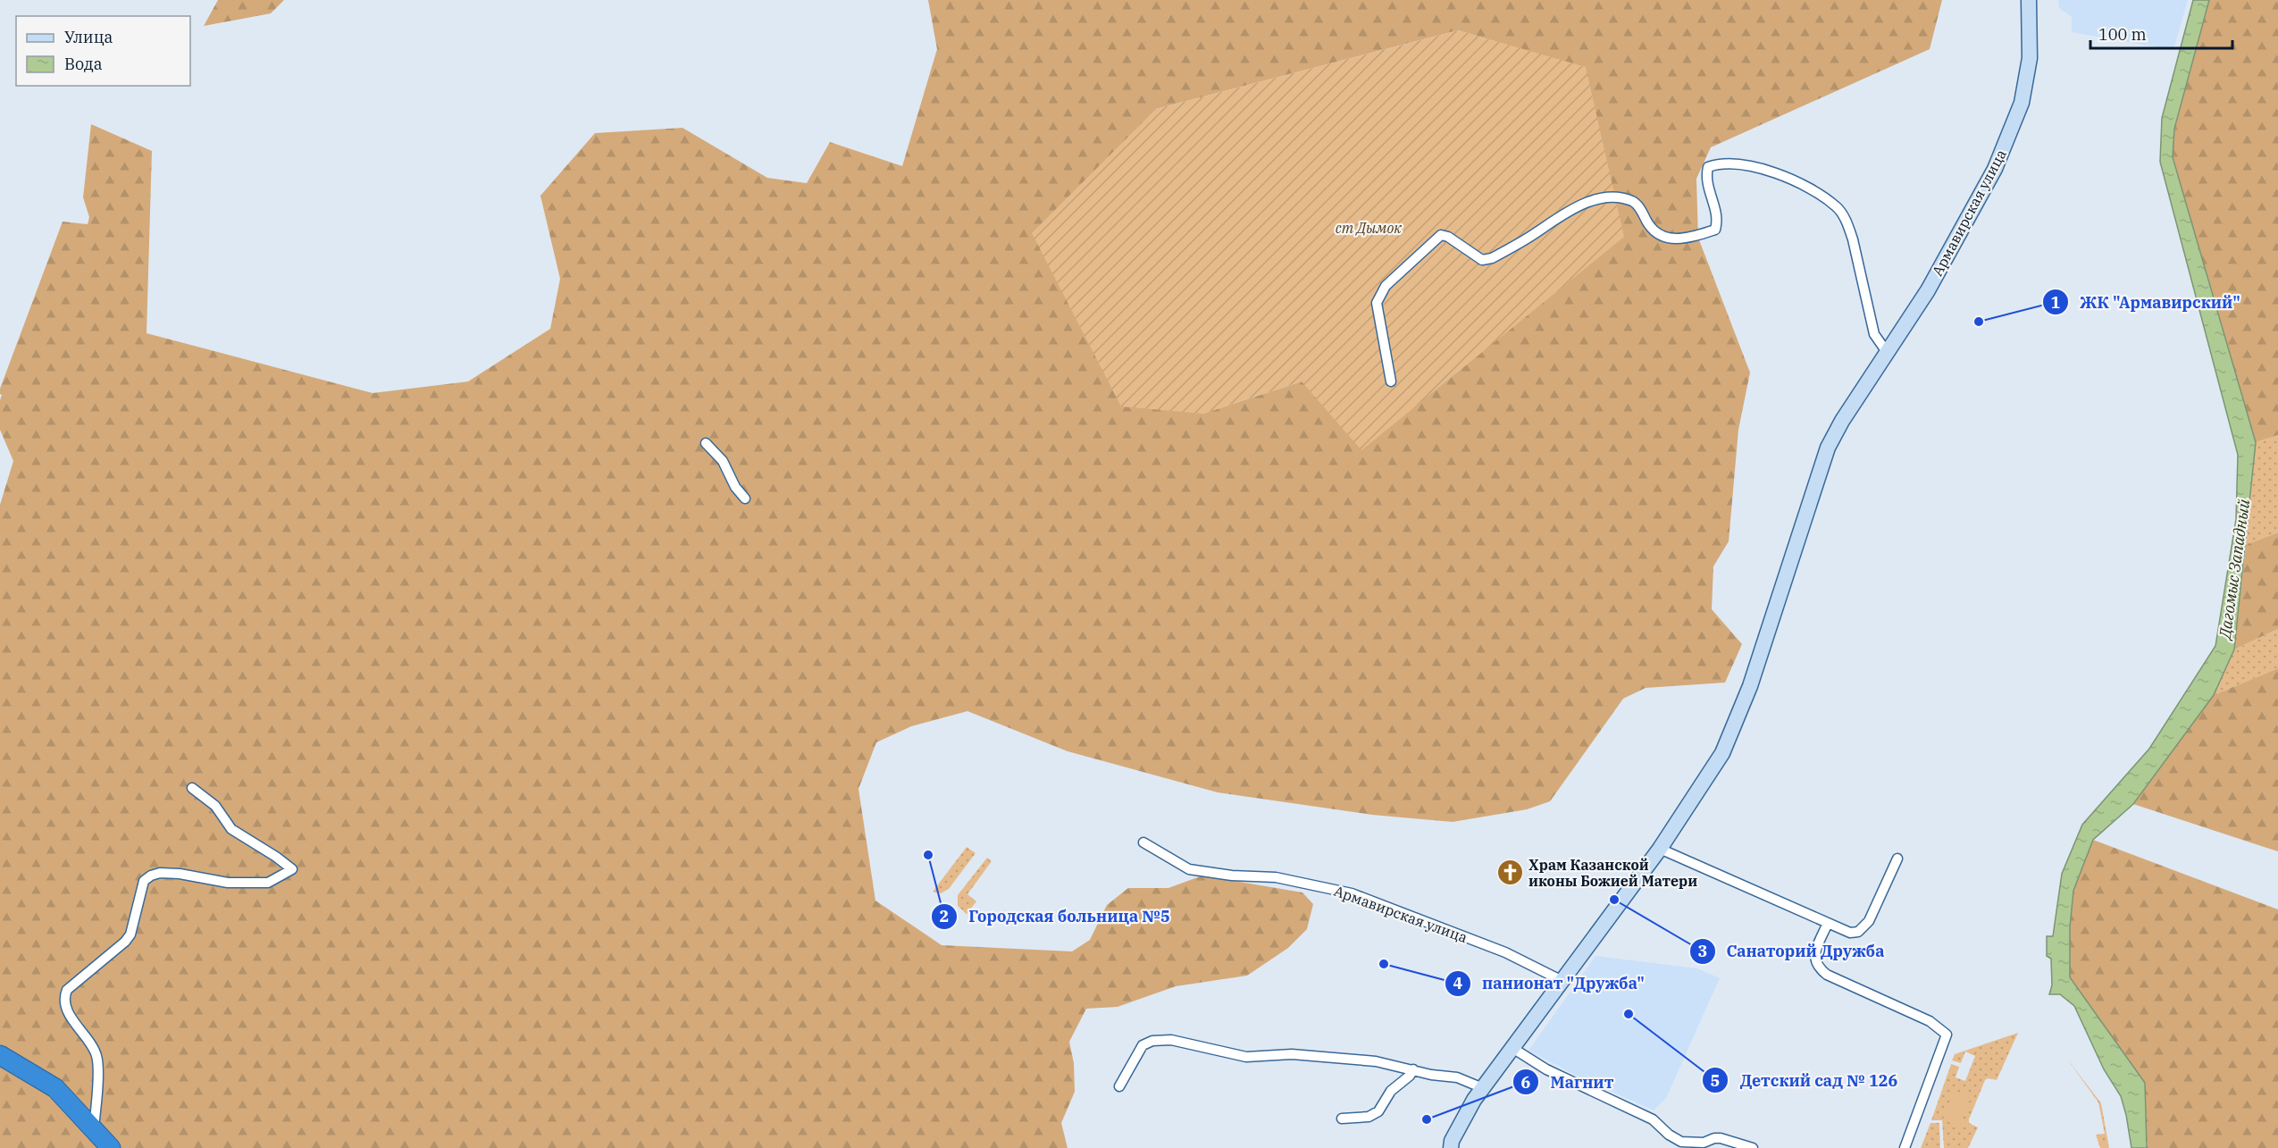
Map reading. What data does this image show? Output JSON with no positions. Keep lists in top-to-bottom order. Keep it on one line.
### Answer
{"streets":{"main road":["Армавирская улица"]},"water":["Дагомыс Западный"],"parks":["ст Дымок"],"places":{"other":["ЖК \"Армавирский\"","Городская больница №5","Санаторий Дружба","панионат \"Дружба\"","Детский сад № 126","Магнит"],"church":["Храм Казанской иконы Божией Матери"]},"legend":["Улица","Вода"],"scale_bar":"100 m"}
